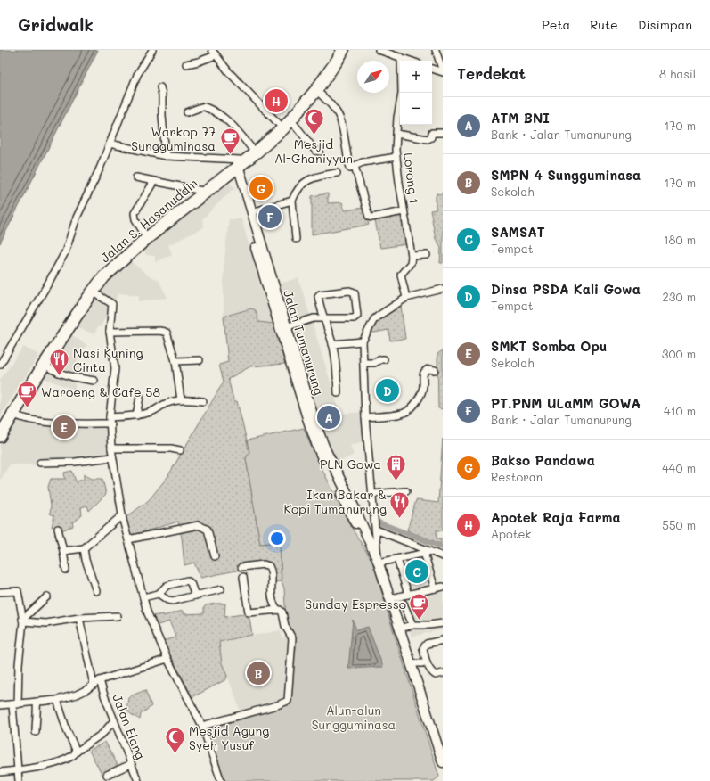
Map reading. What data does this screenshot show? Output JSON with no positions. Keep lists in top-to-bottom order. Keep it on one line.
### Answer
{"streets":{"highway":["Jalan S. Hasanuddin"],"street":["Lorong 1","Jalan Tumanurung","Jalan Elang"]},"crossings":[["Jalan S. Hasanuddin","Jalan Tumanurung"]],"parks":["Alun-alun Sungguminasa"],"places":{"mosque":["Mesjid Al-Ghaniyyun","Mesjid Agung Syeh Yusuf"],"cafe":["Warkop 77 Sungguminasa","Waroeng & Cafe 58","Sunday Espresso"],"restaurant":["Nasi Kuning Cinta","Ikan Bakar & Kopi Tumanurung"],"building":["PLN Gowa"]},"north":"top right","page":{"header":"Gridwalk","nav":["Peta","Rute","Disimpan"],"heading":["Terdekat","8 hasil"],"map_buttons":["+","−"],"pins":["H","G","F","D","A","E","C","B"],"list":[{"mark":"A","name":"ATM BNI","note":"Bank · Jalan Tumanurung","value":"170 m"},{"mark":"B","name":"SMPN 4 Sungguminasa","note":"Sekolah","value":"170 m"},{"mark":"C","name":"SAMSAT","note":"Tempat","value":"180 m"},{"mark":"D","name":"Dinsa PSDA Kali Gowa","note":"Tempat","value":"230 m"},{"mark":"E","name":"SMKT Somba Opu","note":"Sekolah","value":"300 m"},{"mark":"F","name":"PT.PNM ULaMM GOWA","note":"Bank · Jalan Tumanurung","value":"410 m"},{"mark":"G","name":"Bakso Pandawa","note":"Restoran","value":"440 m"},{"mark":"H","name":"Apotek Raja Farma","note":"Apotek","value":"550 m"}]}}
